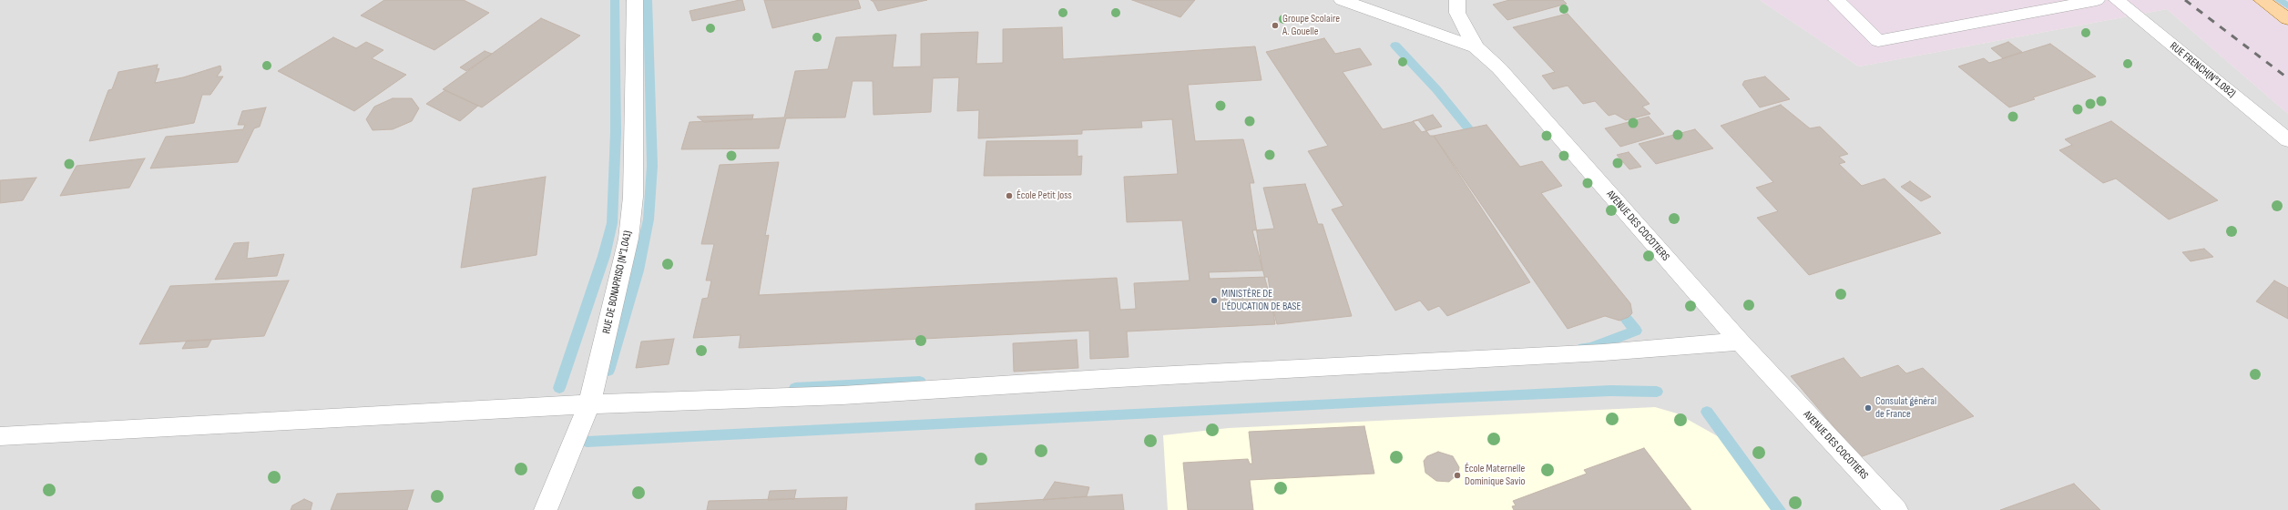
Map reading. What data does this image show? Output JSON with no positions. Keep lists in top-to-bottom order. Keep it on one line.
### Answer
{"streets":{"street":["RUE FRENCH(N°1.082)","AVENUE DES COCOTIERS","RUE DE BONAPRISO (N°1.041)"]},"places":["Groupe Scolaire A. Gouelle","École Petit Joss","MINISTÈRE DE L'ÉDUCATION DE BASE","Consulat général de France","École Maternelle Dominique Savio"]}
